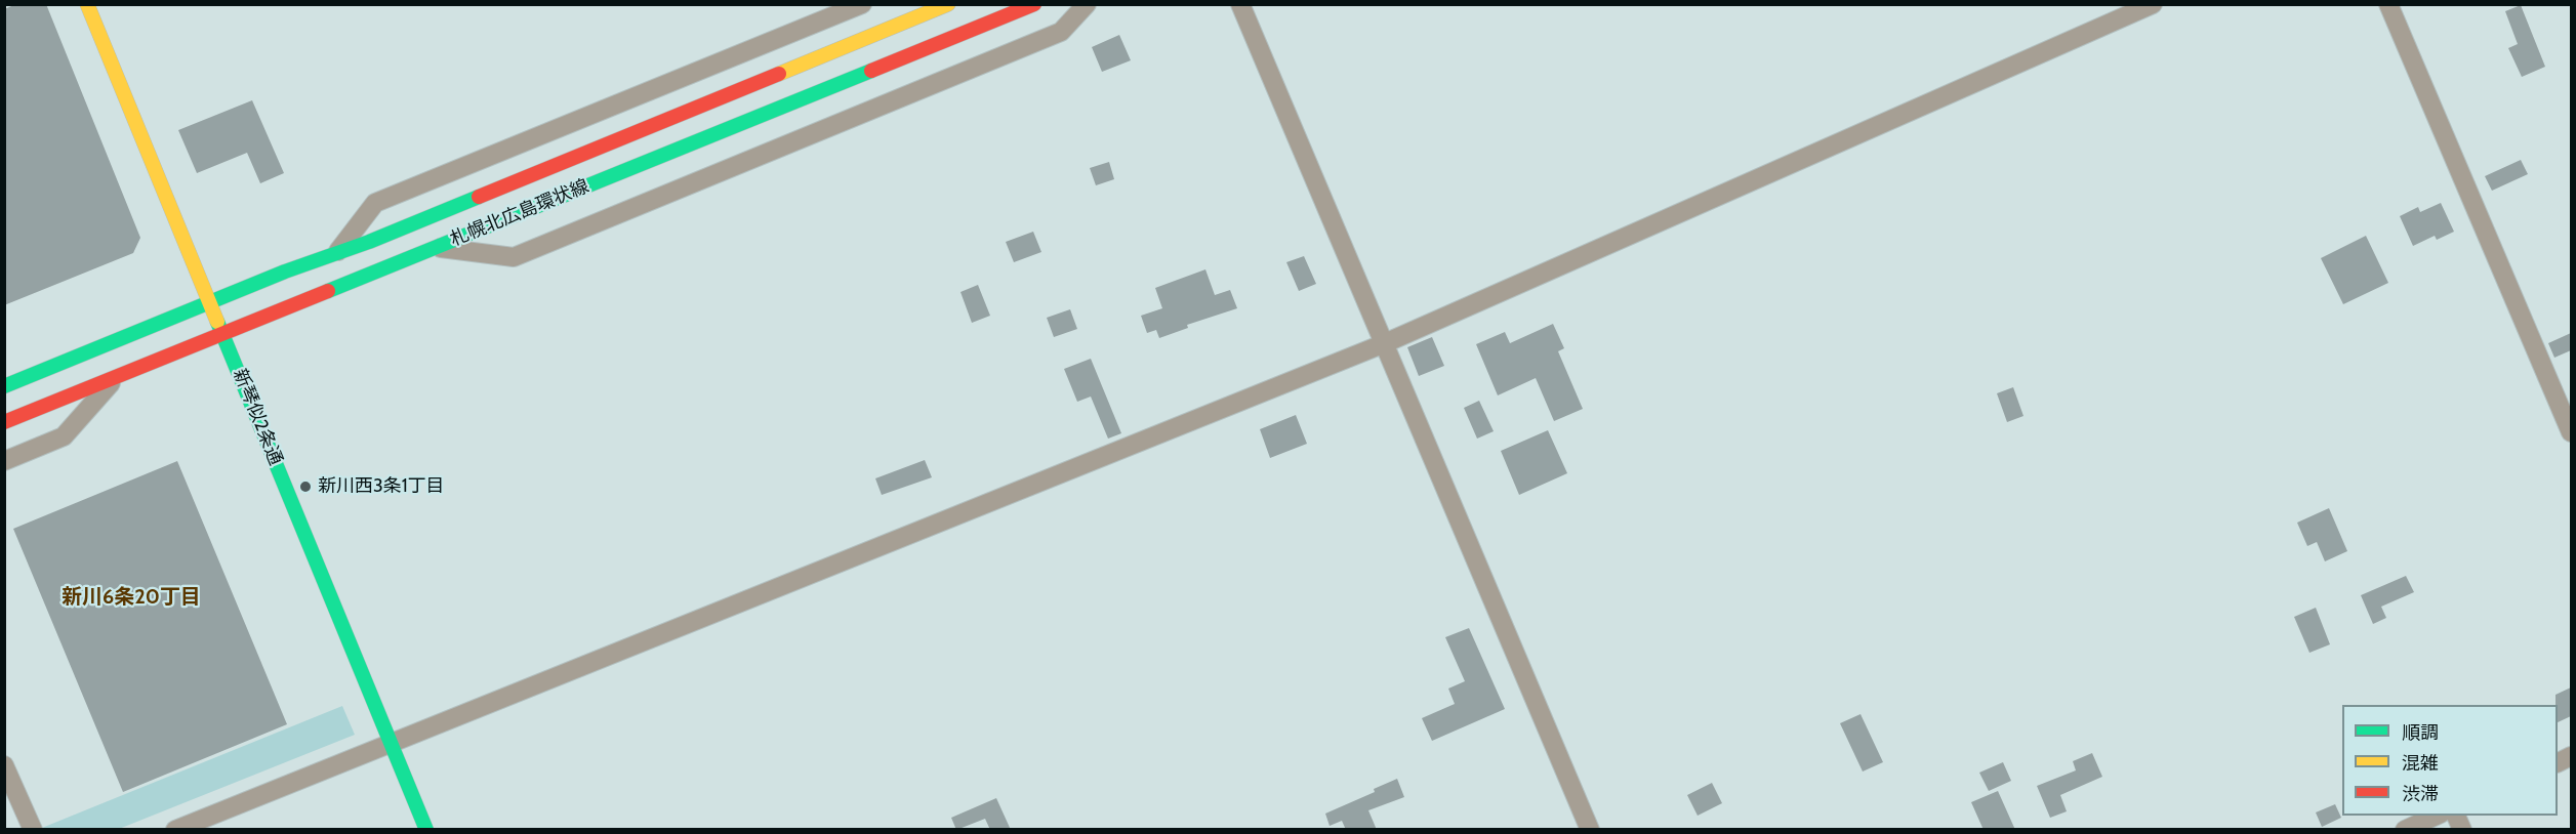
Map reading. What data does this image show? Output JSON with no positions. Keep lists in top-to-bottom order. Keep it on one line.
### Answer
{"streets":{"main road":["札幌北広島環状線","新琴似2条通"]},"crossings":[["札幌北広島環状線","新琴似2条通"]],"districts":["新川6条20丁目"],"places":["新川西3条1丁目"],"legend":["順調","混雑","渋滞"]}
